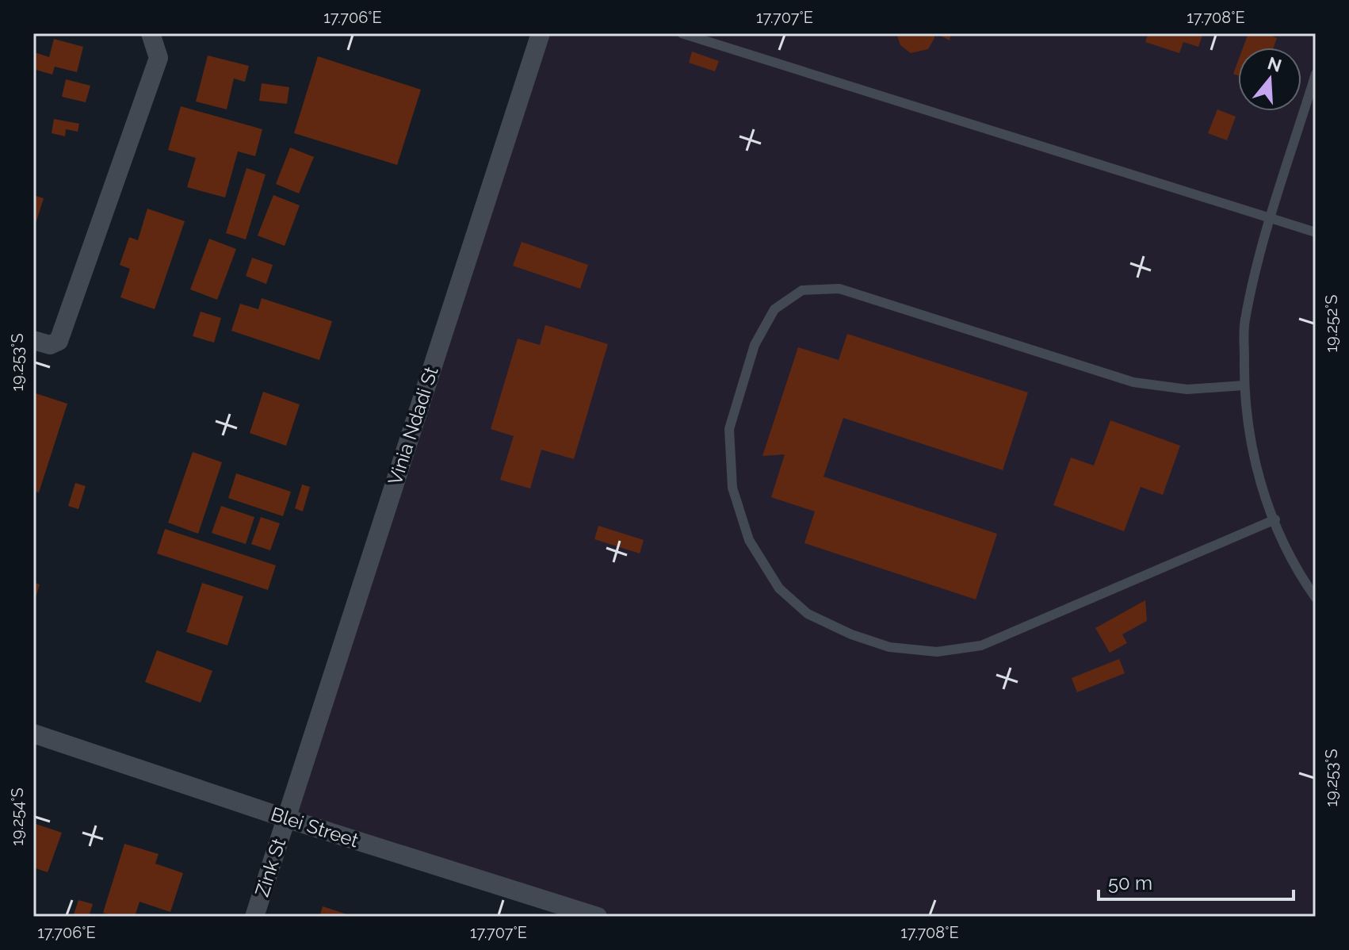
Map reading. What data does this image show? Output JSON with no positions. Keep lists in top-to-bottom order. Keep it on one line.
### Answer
{"streets":{"street":["Vinia Ndadi St","Blei Street","Zink St"]},"crossings":[["Vinia Ndadi St","Blei Street"],["Vinia Ndadi St","Zink St"],["Blei Street","Zink St"]],"scale_bar":"50 m","north":"top","coordinates":["17.706°E","17.707°E","17.708°E","19.252°S","19.253°S","19.254°S"]}
